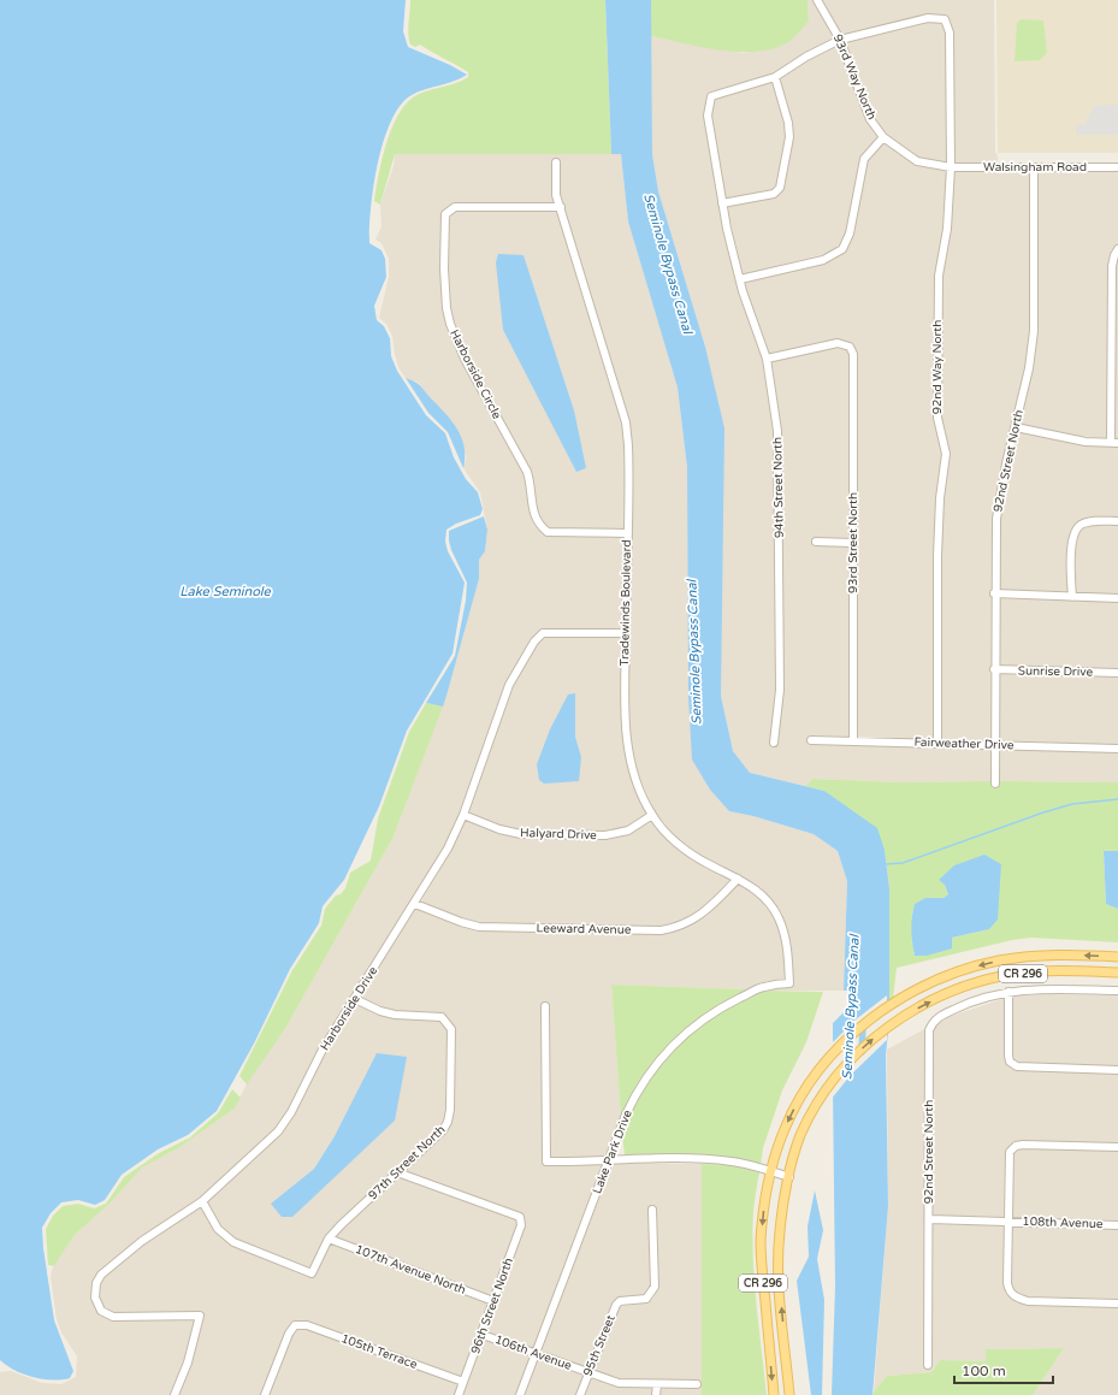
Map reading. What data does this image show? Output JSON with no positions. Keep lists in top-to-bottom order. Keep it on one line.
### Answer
{"streets":{"main road":["CR 296"],"street":["93rd Way North","Walsingham Road","92nd Way North","Harborside Circle","92nd Street North","94th Street North","93rd Street North","Tradewinds Boulevard","Sunrise Drive","Fairweather Drive","Halyard Drive","Leeward Avenue","Harborside Drive","Lake Park Drive","97th Street North","108th Avenue","107th Avenue North","96th Street North","95th Street","105th Terrace","106th Avenue"]},"crossings":[["93rd Way North","Walsingham Road"],["93rd Way North","92nd Way North"],["Walsingham Road","92nd Way North"],["Walsingham Road","92nd Street North"],["92nd Way North","Fairweather Drive"],["Harborside Circle","Tradewinds Boulevard"],["92nd Street North","Sunrise Drive"],["92nd Street North","Fairweather Drive"],["92nd Street North","108th Avenue"],["94th Street North","93rd Street North"],["93rd Street North","Fairweather Drive"],["Tradewinds Boulevard","Halyard Drive"],["Tradewinds Boulevard","Leeward Avenue"],["Tradewinds Boulevard","Harborside Drive"],["Tradewinds Boulevard","Lake Park Drive"],["Halyard Drive","Harborside Drive"],["Leeward Avenue","Harborside Drive"],["Harborside Drive","97th Street North"],["Lake Park Drive","106th Avenue"],["97th Street North","107th Avenue North"],["97th Street North","96th Street North"],["107th Avenue North","96th Street North"],["96th Street North","105th Terrace"],["96th Street North","106th Avenue"],["95th Street","106th Avenue"]],"water":["Seminole Bypass Canal","Lake Seminole"],"scale_bar":"100 m"}
